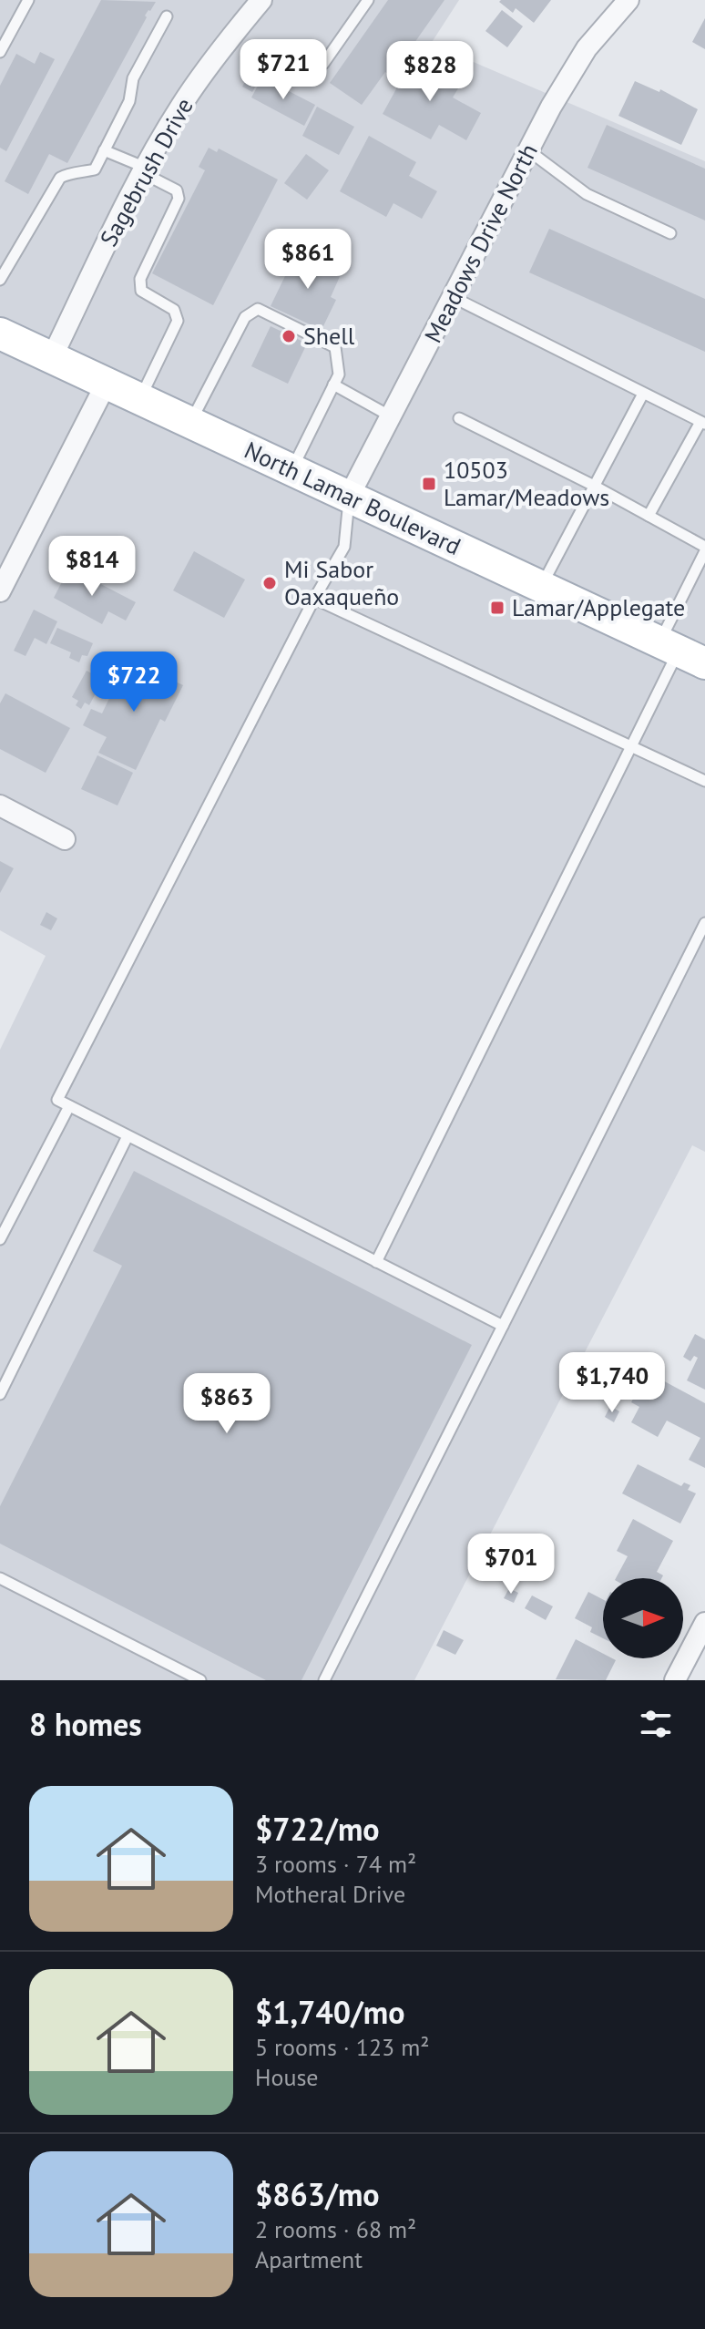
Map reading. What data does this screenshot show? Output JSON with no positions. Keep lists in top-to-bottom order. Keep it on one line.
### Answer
{"streets":{"main road":["North Lamar Boulevard"],"street":["Sagebrush Drive","Meadows Drive North"]},"crossings":[["Sagebrush Drive","North Lamar Boulevard"],["Meadows Drive North","North Lamar Boulevard"]],"places":{"other":["Shell","Mi Sabor Oaxaqueño"],"transit":["10503 Lamar/Meadows","Lamar/Applegate"]},"north":"right","page":{"price":["$721","$828","$861","$814","$722","$1,740","$863","$701"],"heading":"8 homes","list":[{"name":"$722/mo","note":"3 rooms · 74 m² · Motheral Drive"},{"name":"$1,740/mo","note":"5 rooms · 123 m² · House"},{"name":"$863/mo","note":"2 rooms · 68 m² · Apartment"}]}}
